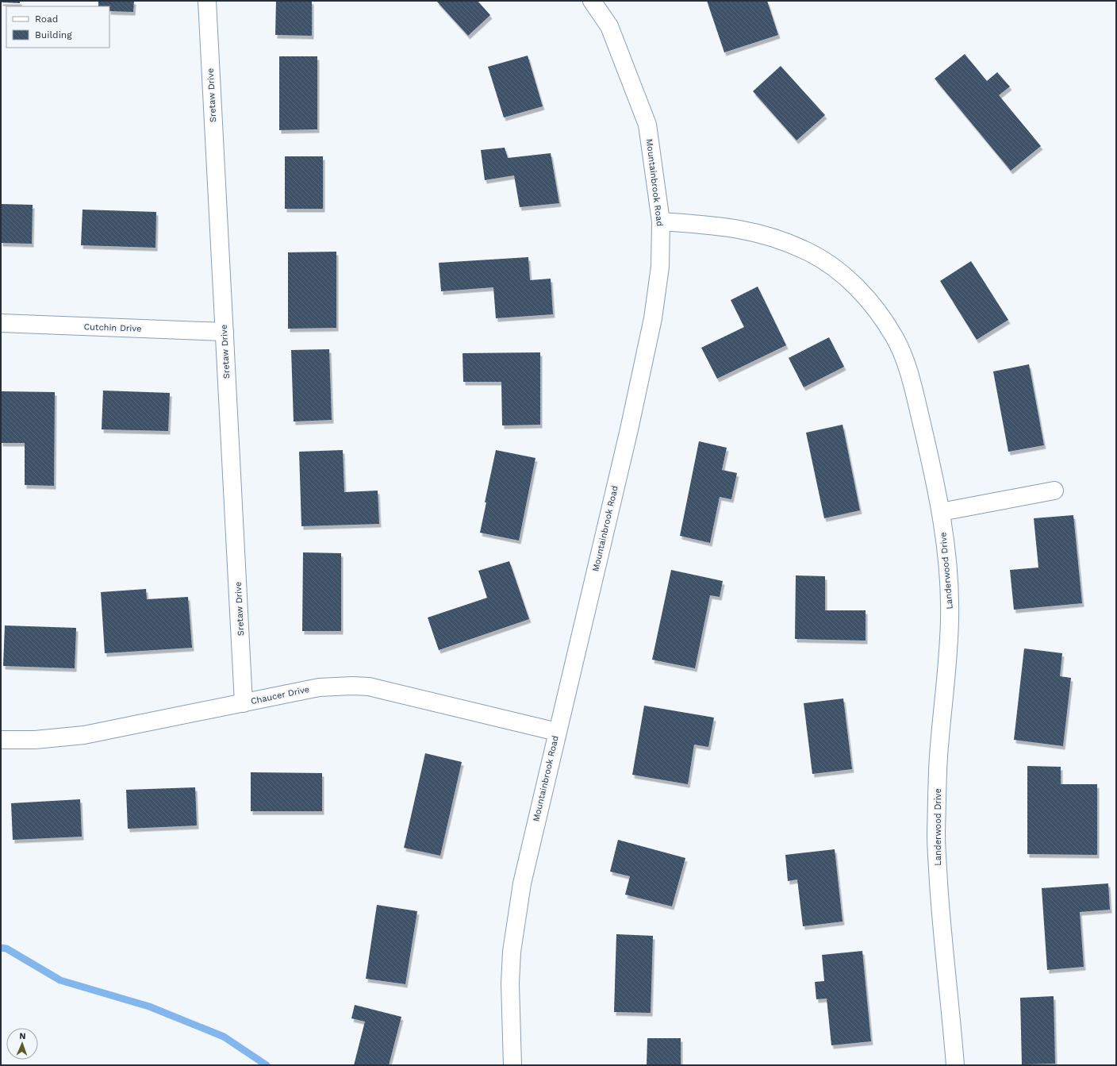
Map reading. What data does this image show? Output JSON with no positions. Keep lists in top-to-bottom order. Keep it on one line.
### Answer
{"streets":{"street":["Sretaw Drive","Mountainbrook Road","Cutchin Drive","Landerwood Drive","Chaucer Drive"]},"crossings":[["Sretaw Drive","Cutchin Drive"],["Sretaw Drive","Chaucer Drive"],["Mountainbrook Road","Landerwood Drive"],["Mountainbrook Road","Chaucer Drive"]],"legend":["Road","Building"],"north":"top"}
